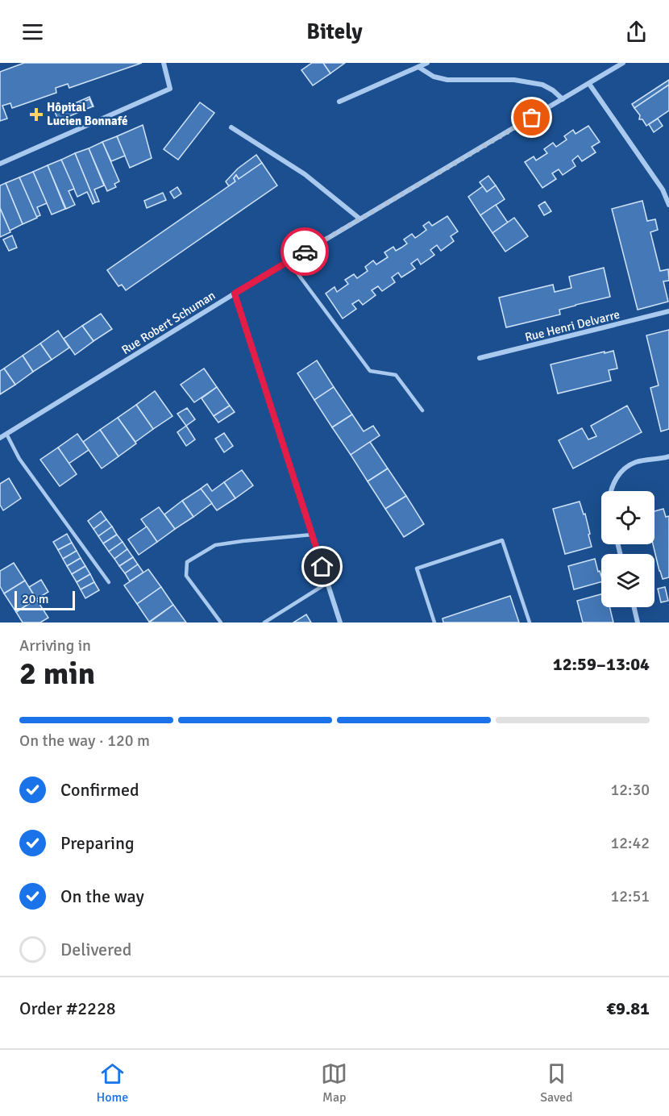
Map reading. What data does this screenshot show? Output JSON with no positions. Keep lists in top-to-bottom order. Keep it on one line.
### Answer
{"streets":{"street":["Rue Robert Schuman","Rue Henri Delvarre"]},"places":{"health":["Hôpital Lucien Bonnafé"]},"scale_bar":"20 m","page":{"header":"Bitely","scale":"20 m","heading":["2 min","Arriving in","12:59–13:04"],"panel":["Order #2228","€9.81"],"bar":"On the way · 120 m","list":[["Confirmed","12:30"],["Preparing","12:42"],["On the way","12:51"],"Delivered"],"tabs":["Home","Map","Saved"]}}
